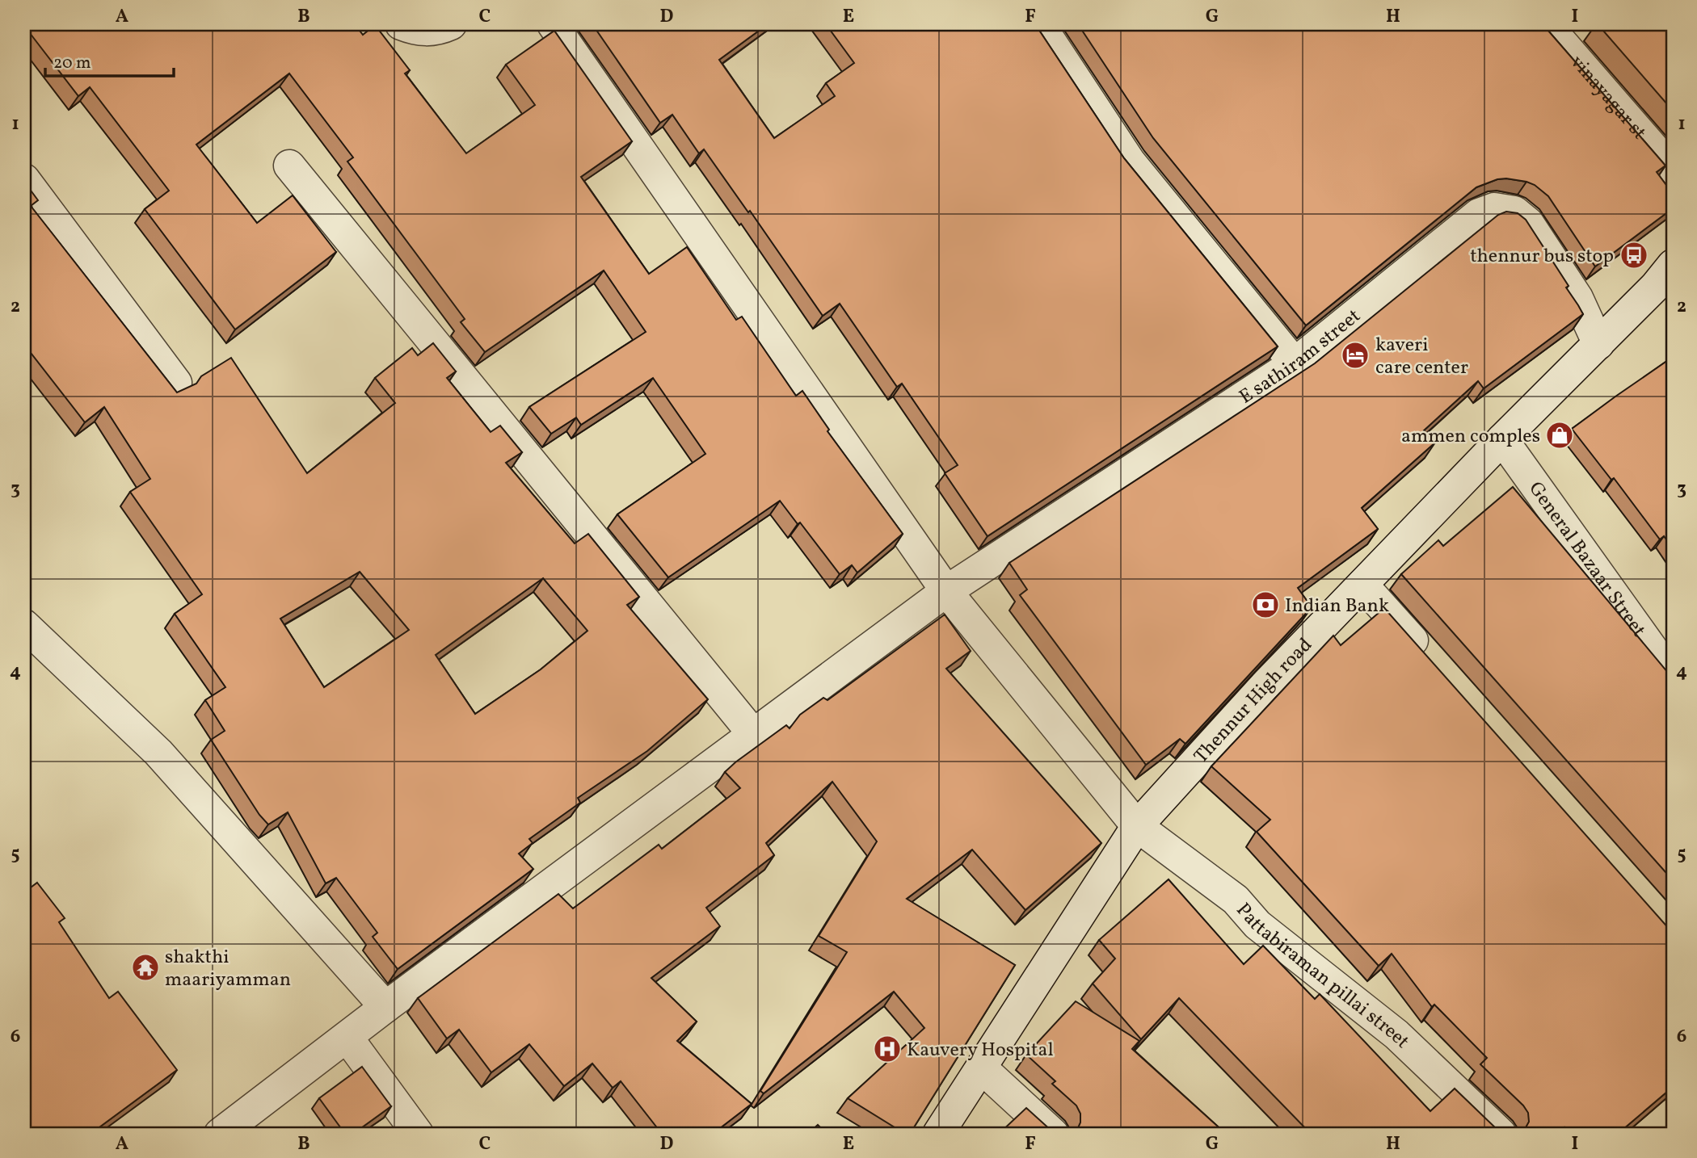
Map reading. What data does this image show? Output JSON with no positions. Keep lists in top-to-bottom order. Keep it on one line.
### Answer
{"streets":{"street":["vinayagar st","E sathiram street","General Bazaar Street","Thennur High road","Pattabiraman pillai street"]},"crossings":[["E sathiram street","Thennur High road"],["E sathiram street","Pattabiraman pillai street"],["General Bazaar Street","Thennur High road"],["Thennur High road","Pattabiraman pillai street"]],"places":{"bus stop":["thennur bus stop"],"hotel":["kaveri care center"],"shop":["ammen comples"],"bank":["Indian Bank"],"temple":["shakthi maariyamman"],"hospital":["Kauvery Hospital"]},"scale_bar":"20 m","grid":{"columns":["A","B","C","D","E","F","G","H","I"],"rows":["1","2","3","4","5","6"]}}
